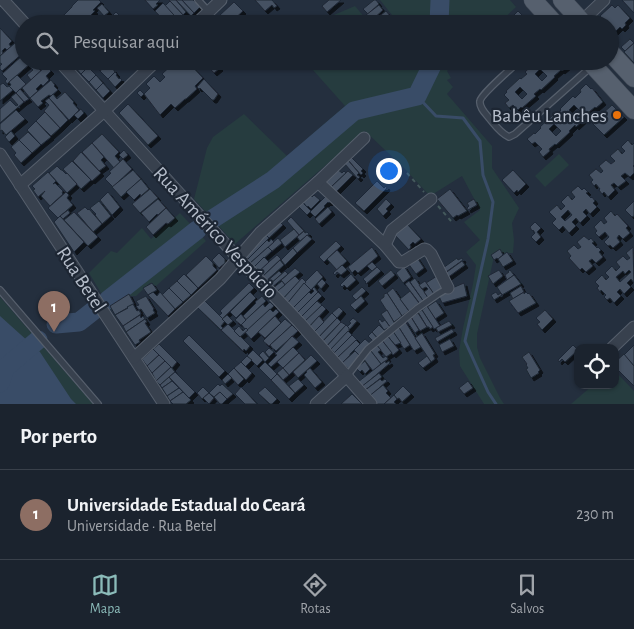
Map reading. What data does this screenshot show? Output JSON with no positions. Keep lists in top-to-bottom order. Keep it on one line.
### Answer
{"streets":{"street":["Rua Américo Vespúcio","Rua Betel"]},"places":["Babêu Lanches"],"page":{"search":"Pesquisar aqui","pins":"1","heading":"Por perto","list":[{"mark":"1","name":"Universidade Estadual do Ceará","note":"Universidade · Rua Betel","value":"230 m"}],"nav":["Mapa","Rotas","Salvos"]}}
